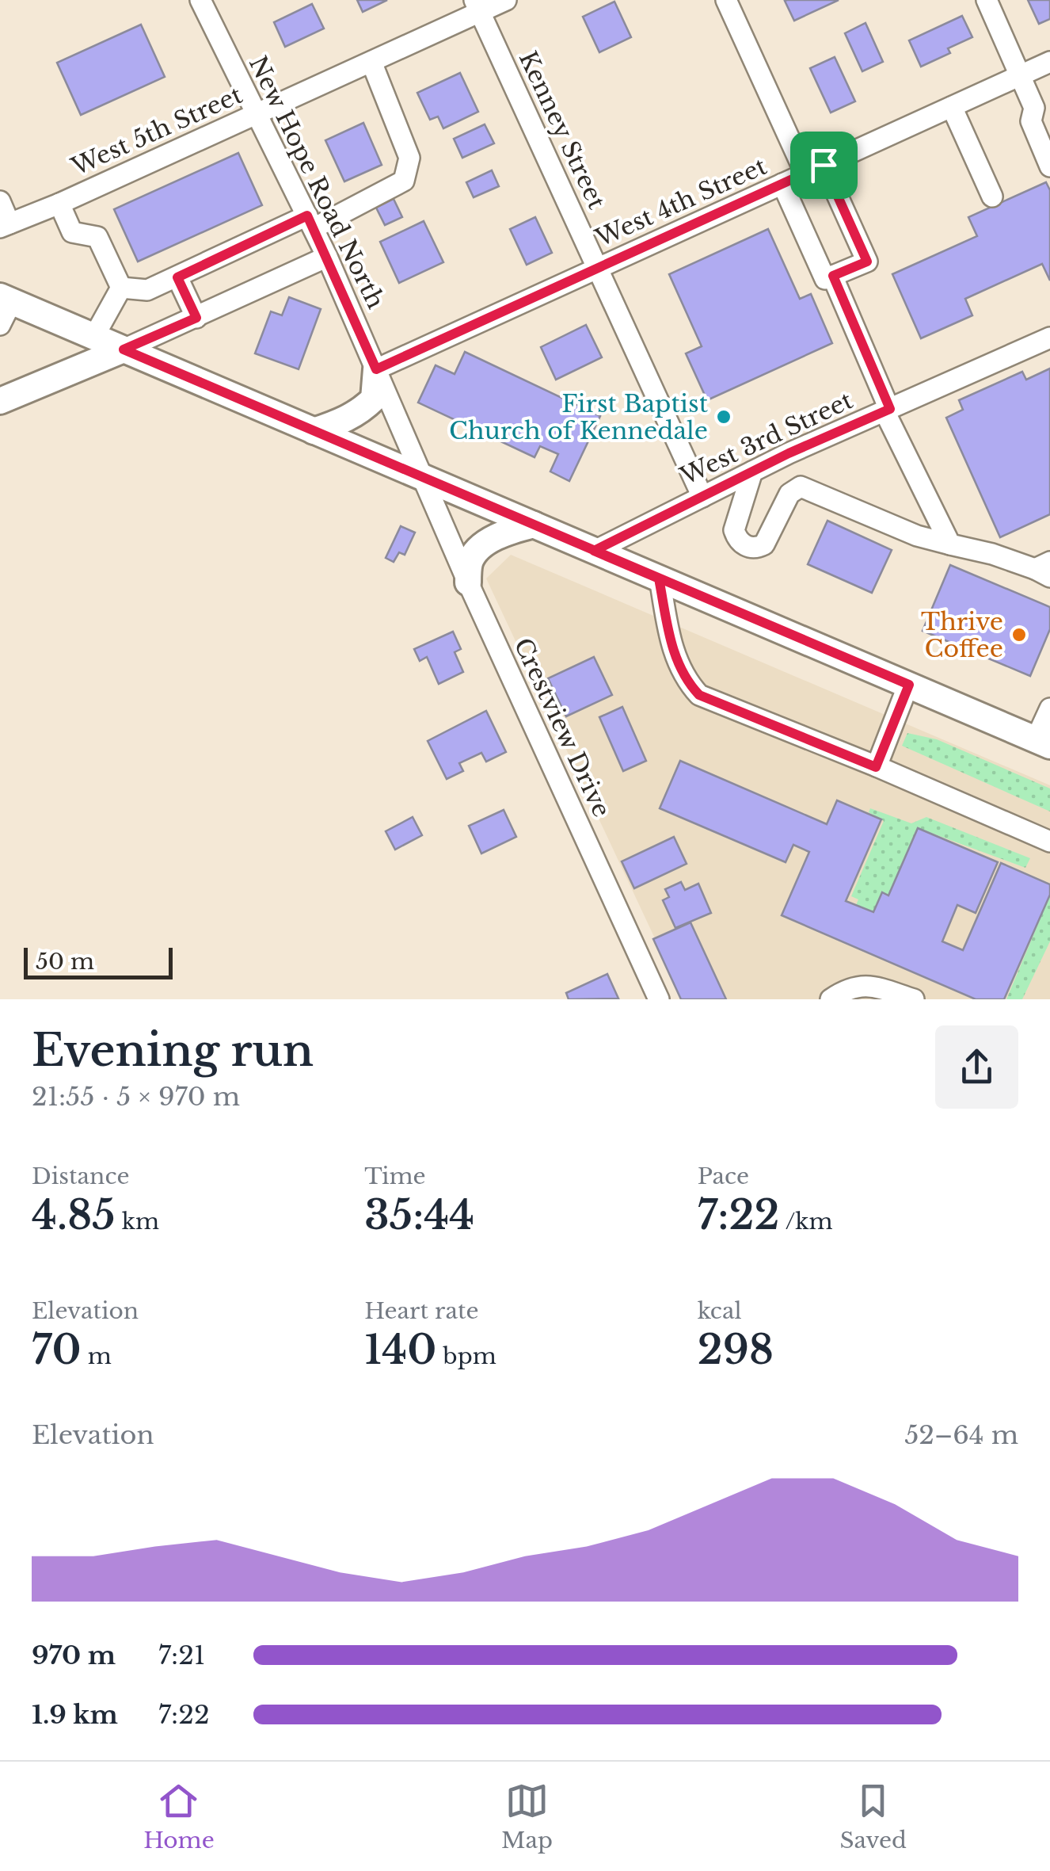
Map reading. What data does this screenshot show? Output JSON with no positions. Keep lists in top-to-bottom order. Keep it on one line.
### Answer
{"streets":{"street":["Kenney Street","West 5th Street","New Hope Road North","West 4th Street","West 3rd Street","Crestview Drive"]},"crossings":[["Kenney Street","West 5th Street"],["Kenney Street","West 4th Street"],["Kenney Street","West 3rd Street"],["West 5th Street","New Hope Road North"],["New Hope Road North","West 4th Street"],["New Hope Road North","Crestview Drive"]],"places":["First Baptist Church of Kennedale","Thrive Coffee"],"scale_bar":"50 m","page":{"scale":"50 m","heading":["Evening run","21:55 · 5 × 970 m"],"stats":[["Distance","4.85 km"],["Time","35:44"],["Pace","7:22 /km"],["Elevation","70 m"],["Heart rate","140 bpm"],["kcal","298"]],"chart":["Elevation","52–64 m"],"list":[{"name":"970 m","note":"7:21"},{"name":"1.9 km","note":"7:22"}],"tabs":["Home","Map","Saved"]}}
